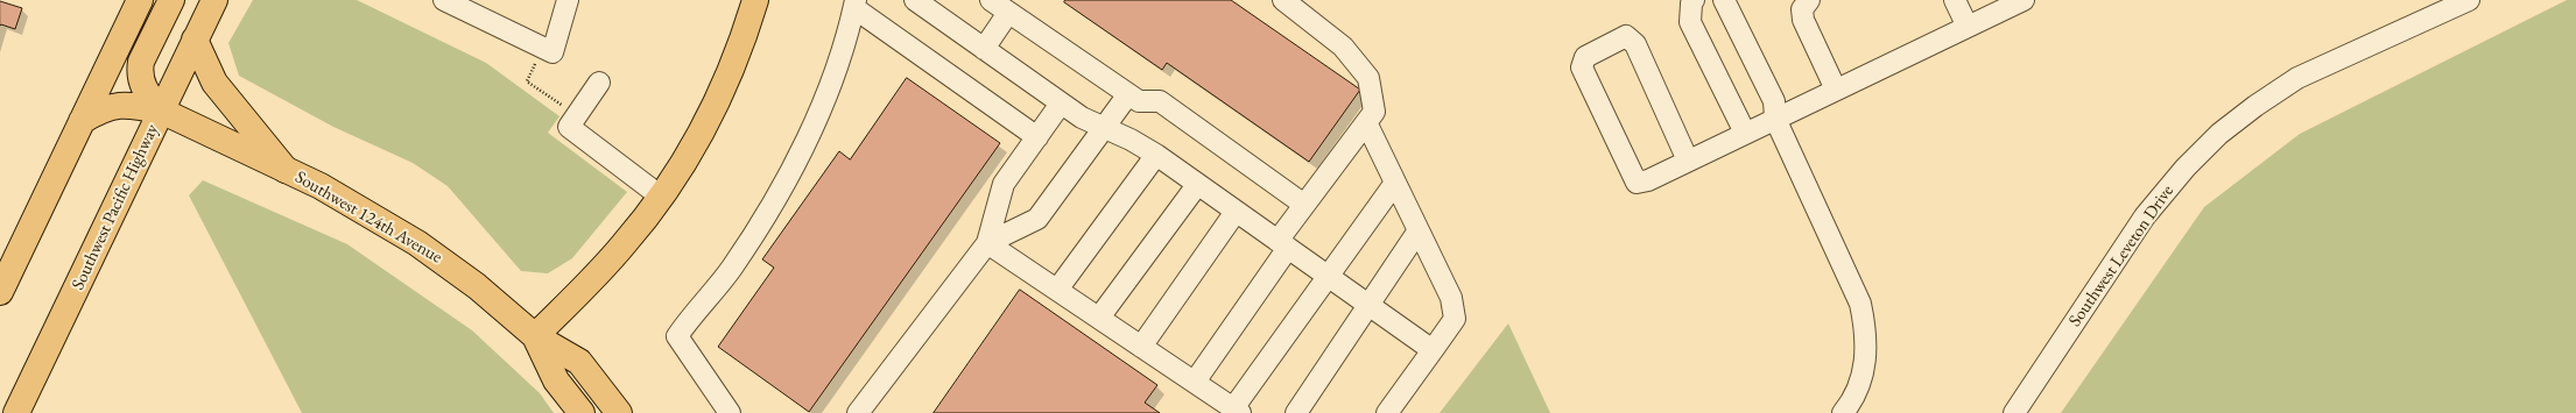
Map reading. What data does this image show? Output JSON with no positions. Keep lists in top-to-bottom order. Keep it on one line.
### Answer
{"streets":{"main road":["Southwest Pacific Highway","Southwest 124th Avenue"],"street":["Southwest Leveton Drive"]},"crossings":[["Southwest Pacific Highway","Southwest 124th Avenue"]]}
